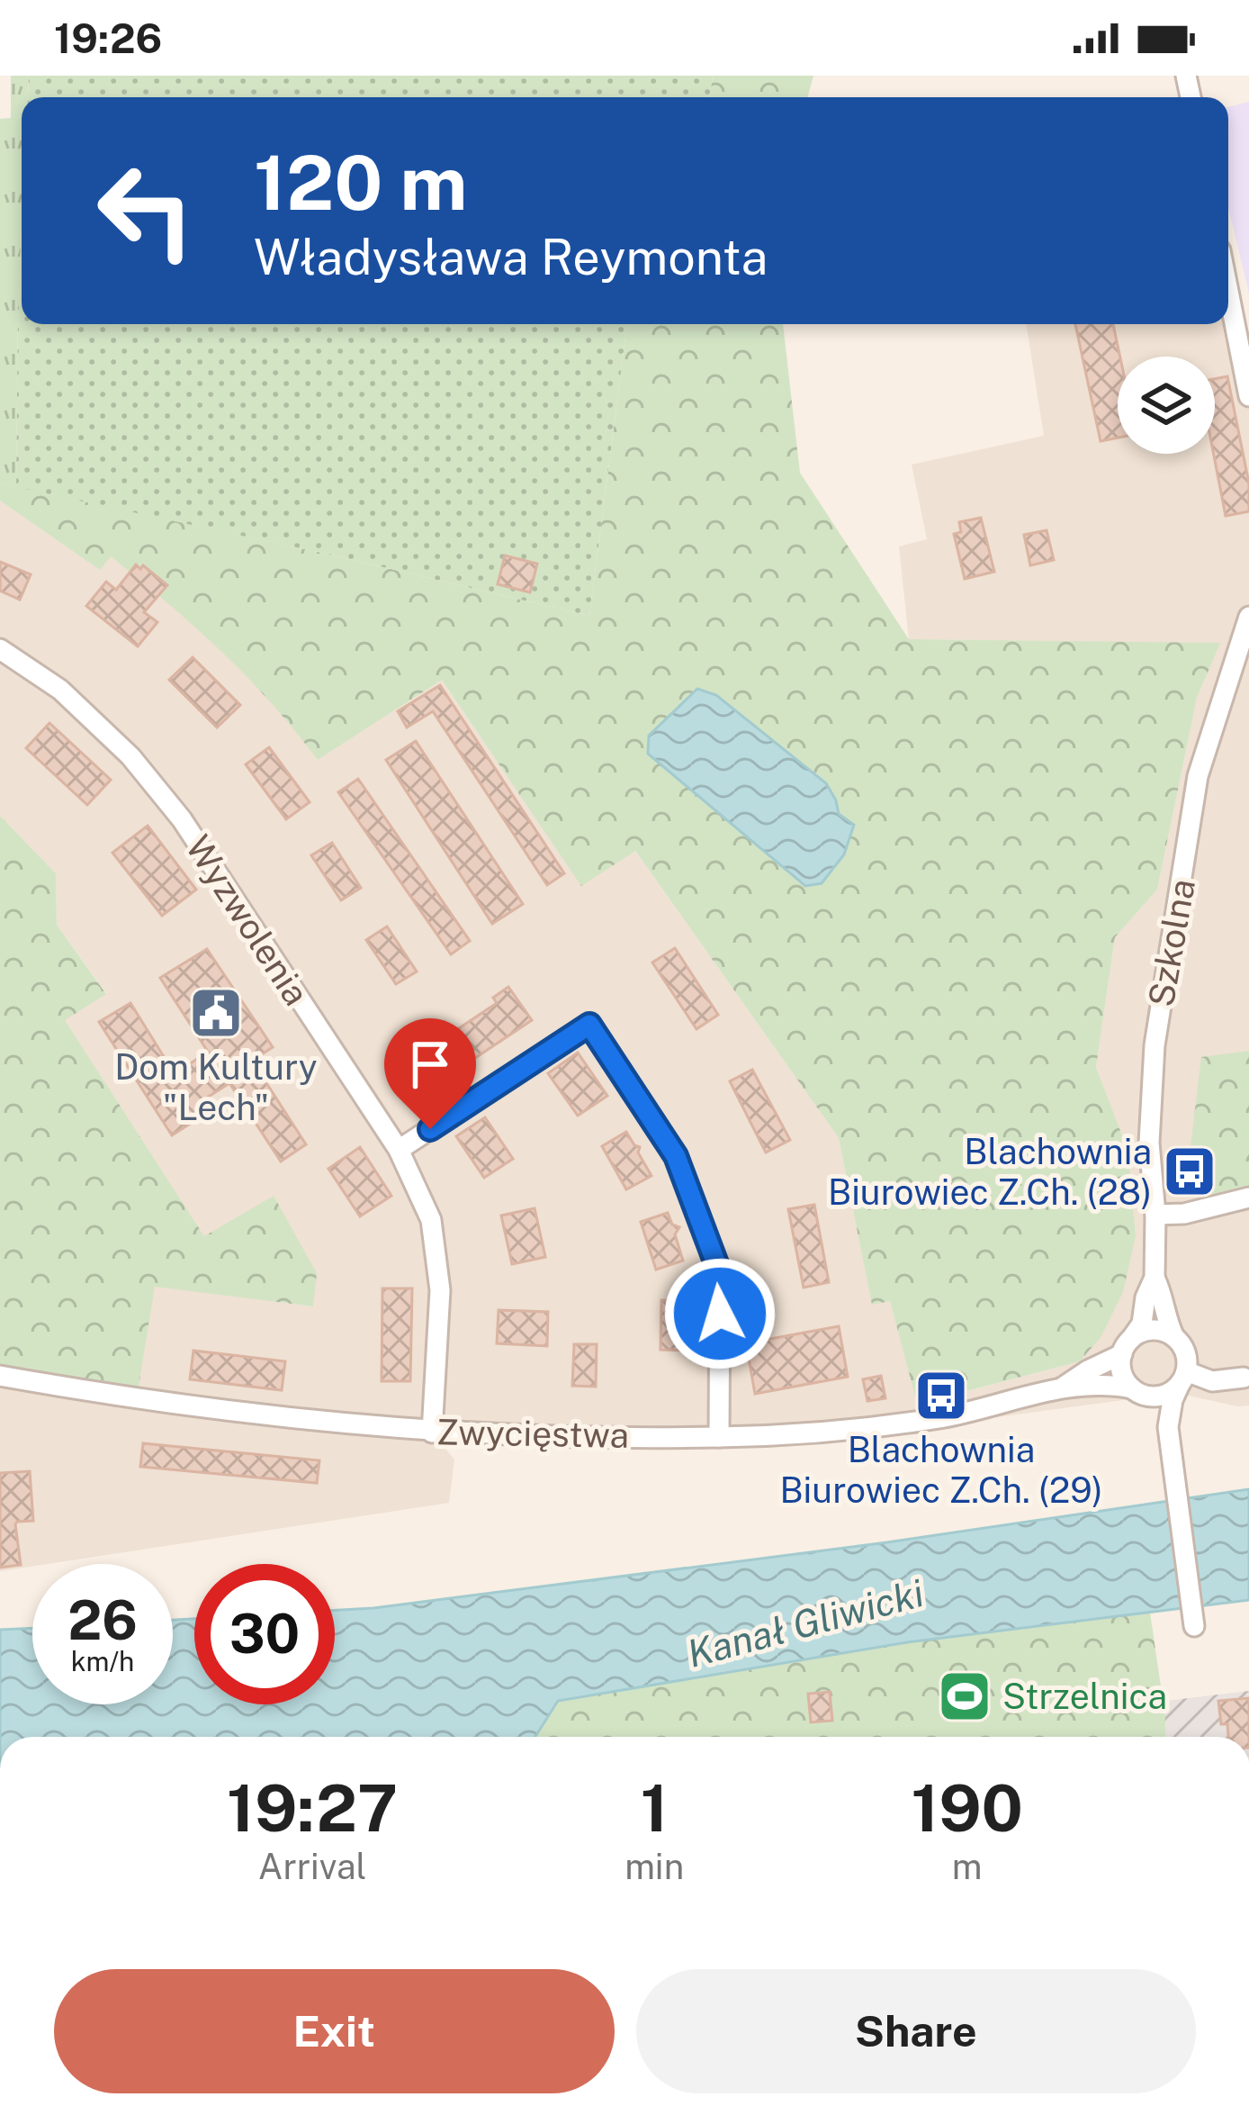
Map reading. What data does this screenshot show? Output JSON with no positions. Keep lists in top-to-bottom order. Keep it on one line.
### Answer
{"streets":{"street":["Wyzwolenia","Szkolna","Zwycięstwa"]},"crossings":[["Wyzwolenia","Zwycięstwa"],["Szkolna","Zwycięstwa"]],"water":["Kanał Gliwicki"],"places":{"public building":["Dom Kultury \"Lech\""],"bus stop":["Blachownia Biurowiec Z.Ch. (28)","Blachownia Biurowiec Z.Ch. (29)"],"sports":["Strzelnica"]},"page":{"status":"19:26","turn":["120 m","Władysława Reymonta"],"speed":"26 km/h","limit":"30","eta":["19:27","Arrival","1","min","190","m"],"buttons":["Exit","Share"]}}
